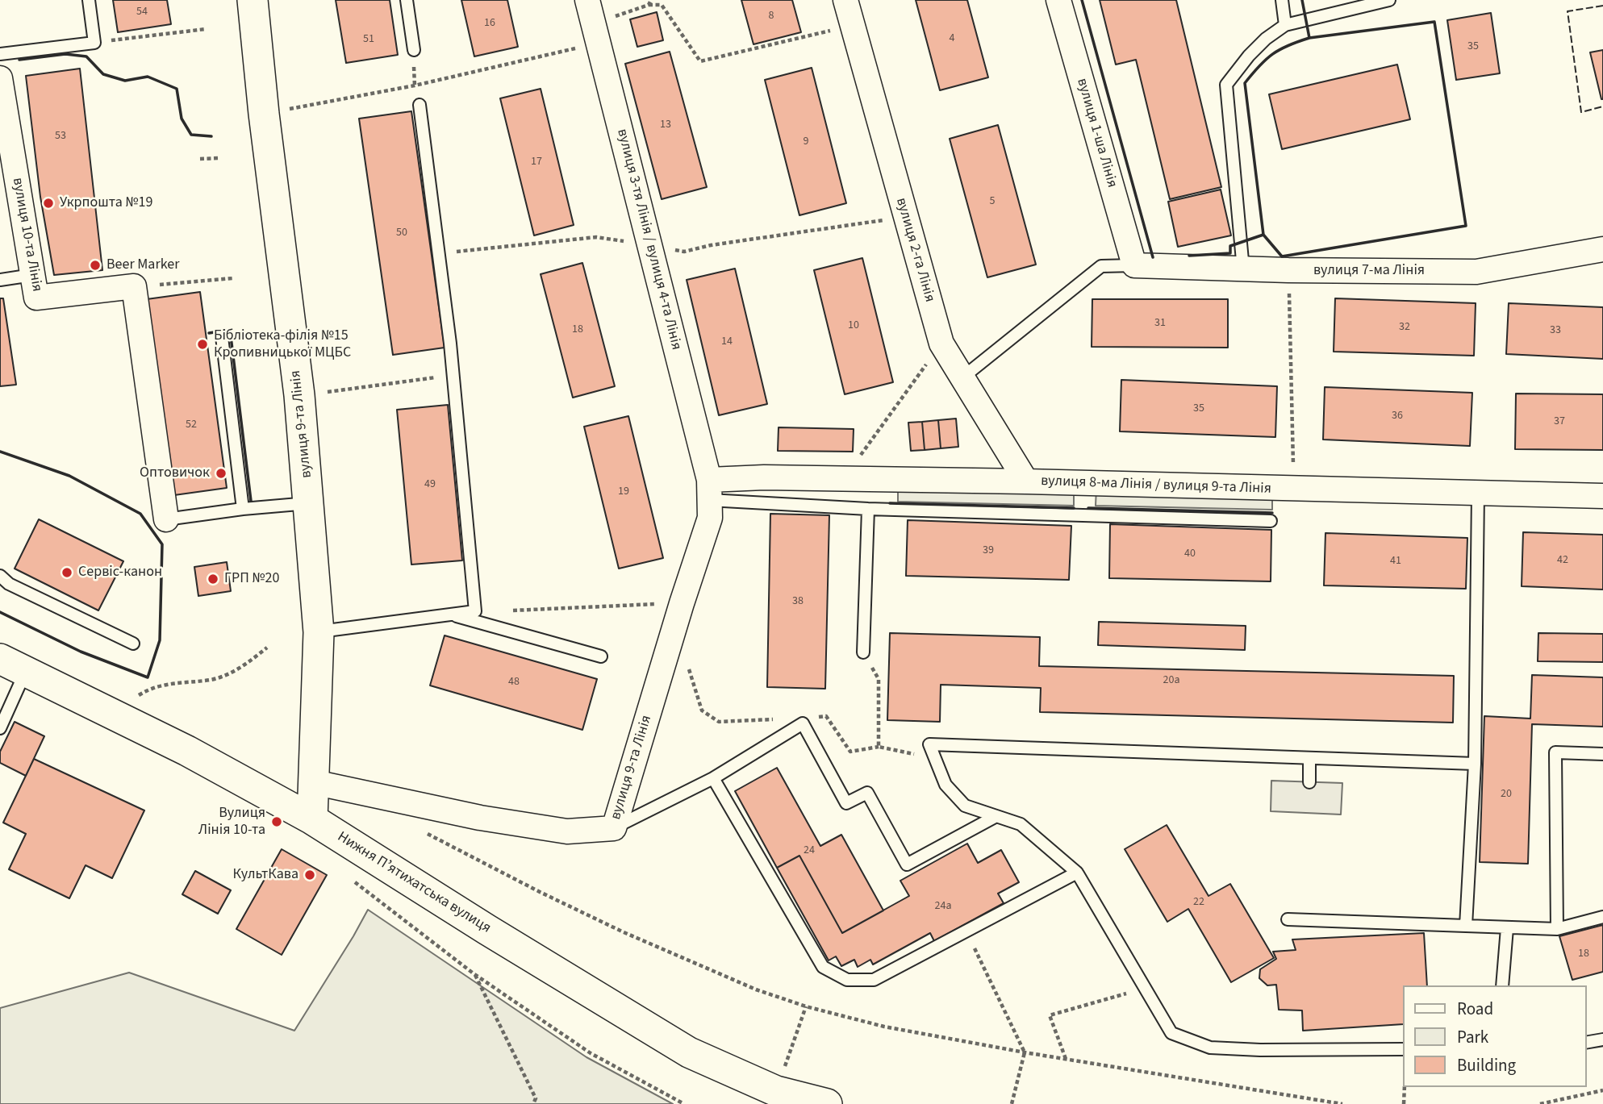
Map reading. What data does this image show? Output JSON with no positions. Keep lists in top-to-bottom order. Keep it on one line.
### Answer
{"streets":{"street":["вулиця 1-ша Лінія","вулиця 10-та Лінія","вулиця 3-тя Лінія / вулиця 4-та Лінія","вулиця 2-га Лінія","вулиця 7-ма Лінія","вулиця 9-та Лінія","вулиця 8-ма Лінія / вулиця 9-та Лінія","Нижня Пʼятихатська вулиця"]},"crossings":[["вулиця 1-ша Лінія","вулиця 7-ма Лінія"],["вулиця 3-тя Лінія / вулиця 4-та Лінія","вулиця 9-та Лінія"],["вулиця 3-тя Лінія / вулиця 4-та Лінія","вулиця 8-ма Лінія / вулиця 9-та Лінія"],["вулиця 2-га Лінія","вулиця 8-ма Лінія / вулиця 9-та Лінія"],["вулиця 9-та Лінія","вулиця 8-ма Лінія / вулиця 9-та Лінія"],["вулиця 9-та Лінія","Нижня Пʼятихатська вулиця"]],"places":["Укрпошта №19","Beer Marker","Бібліотека-філія №15 Кропивницької МЦБС","Оптовичок","Сервіс-канон","ГРП №20","Вулиця Лінія 10-та","КультКава"],"house_numbers":["54","8","16","4","51","35","13","53","9","17","5","50","31","10","32","18","33","14","35","36","37","52","49","19","39","40","42","41","38","20а","48","20","24","22","24а","18"],"legend":["Road","Park","Building"]}
